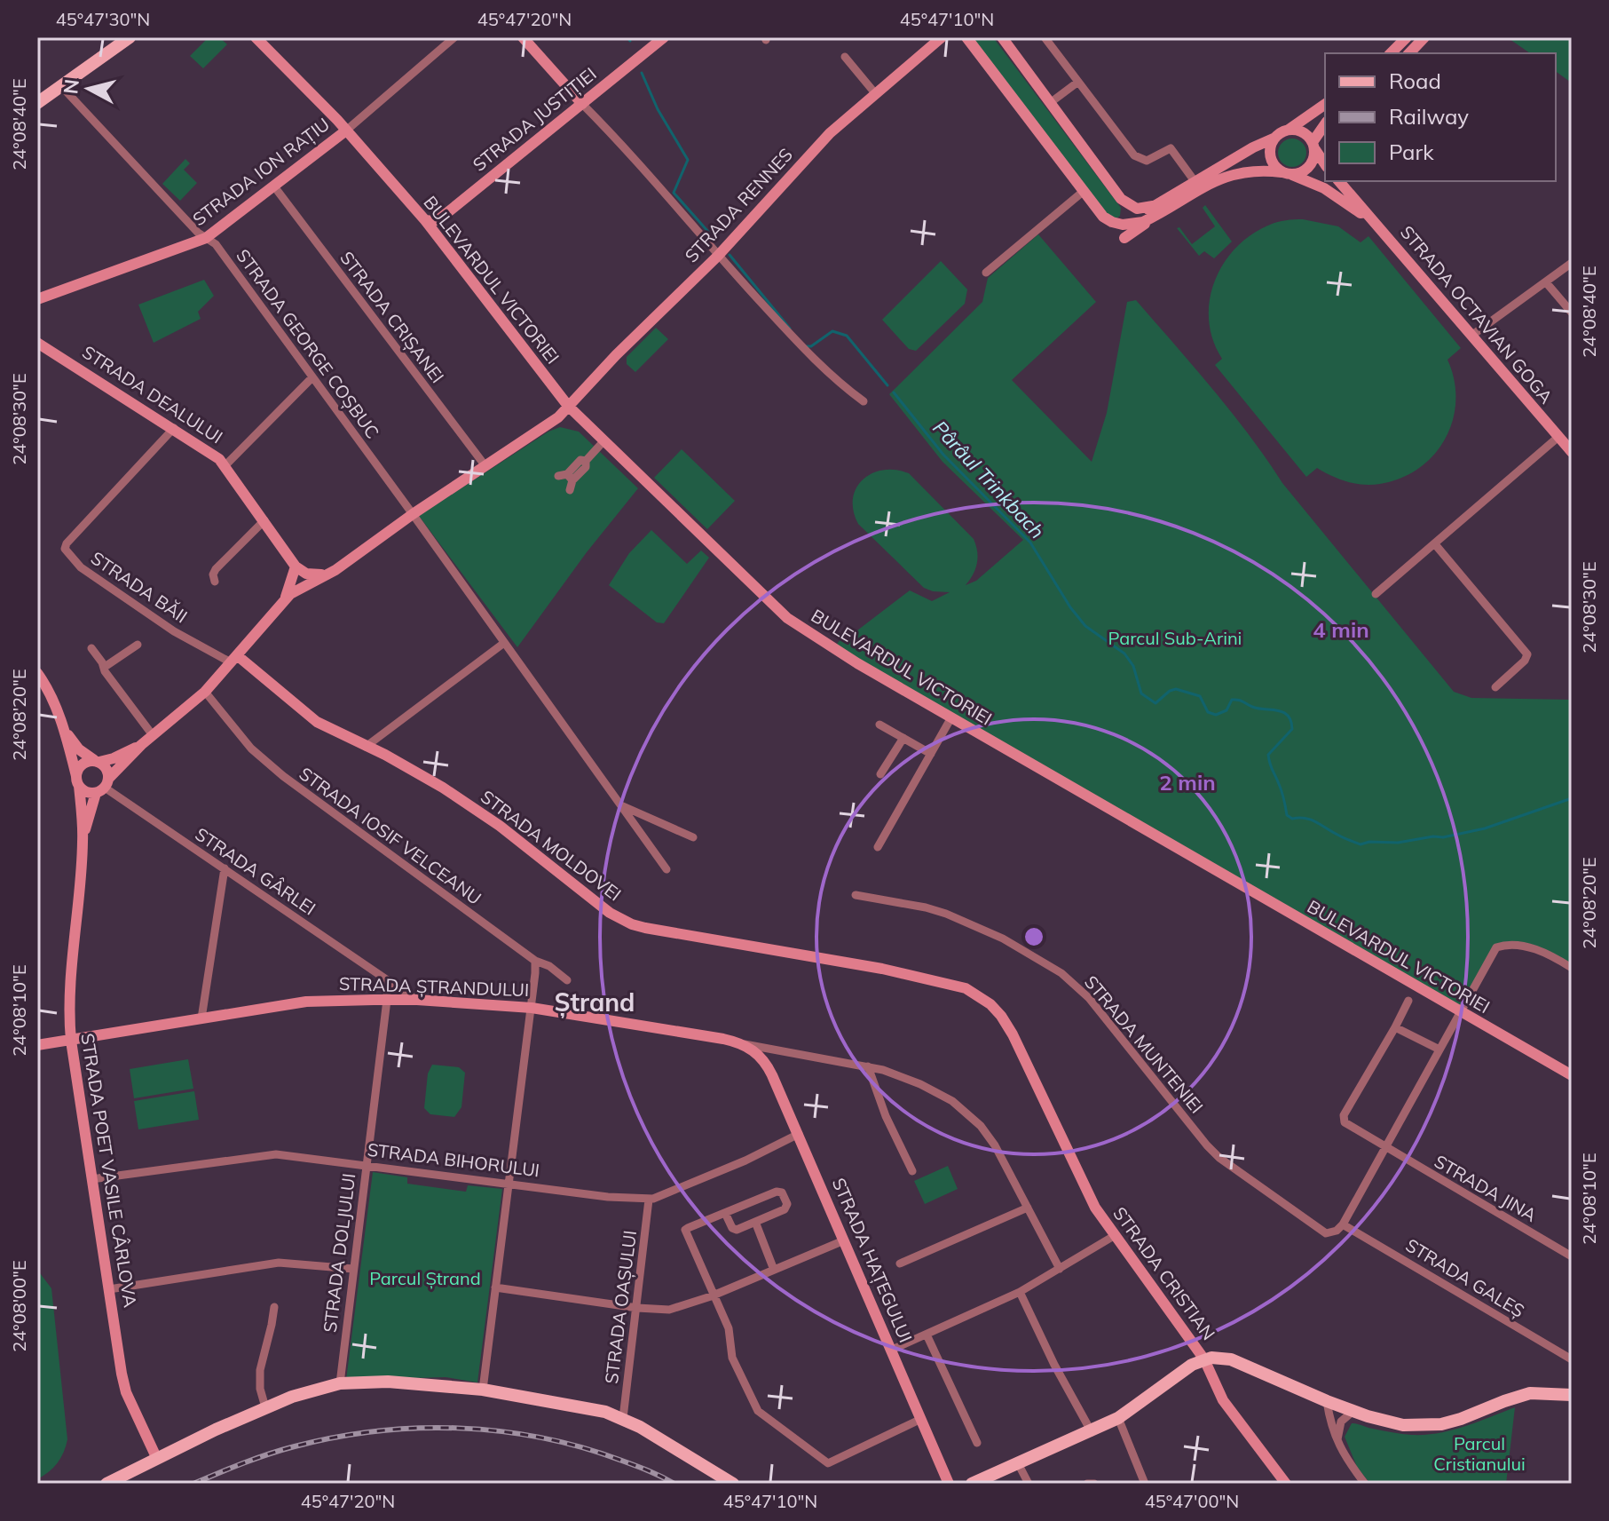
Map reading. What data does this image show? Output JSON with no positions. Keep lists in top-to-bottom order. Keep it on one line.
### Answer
{"streets":{"main road":["STRADA CRISTIAN"],"street":["STRADA JUSTIȚIEI","STRADA ION RAȚIU","STRADA RENNES","BULEVARDUL VICTORIEI","STRADA OCTAVIAN GOGA","STRADA CRIȘANEI","STRADA GEORGE COȘBUC","STRADA DEALULUI","STRADA BĂII","STRADA IOSIF VELCEANU","STRADA MOLDOVEI","STRADA GÂRLEI","STRADA ȘTRANDULUI","STRADA MUNTENIEI","STRADA BIHORULUI","STRADA POET VASILE CÂRLOVA","STRADA JINA","STRADA DOLJULUI","STRADA HAȚEGULUI","STRADA GALEȘ","STRADA OAȘULUI"]},"crossings":[["STRADA JUSTIȚIEI","BULEVARDUL VICTORIEI"],["STRADA ION RAȚIU","BULEVARDUL VICTORIEI"],["STRADA ION RAȚIU","STRADA CRIȘANEI"],["STRADA ION RAȚIU","STRADA GEORGE COȘBUC"],["STRADA RENNES","BULEVARDUL VICTORIEI"],["STRADA RENNES","STRADA CRIȘANEI"],["STRADA RENNES","STRADA GEORGE COȘBUC"],["STRADA DEALULUI","STRADA BĂII"],["STRADA BĂII","STRADA MOLDOVEI"],["STRADA MOLDOVEI","STRADA CRISTIAN"],["STRADA GÂRLEI","STRADA ȘTRANDULUI"],["STRADA GÂRLEI","STRADA POET VASILE CÂRLOVA"],["STRADA ȘTRANDULUI","STRADA POET VASILE CÂRLOVA"],["STRADA ȘTRANDULUI","STRADA DOLJULUI"],["STRADA ȘTRANDULUI","STRADA HAȚEGULUI"],["STRADA MUNTENIEI","STRADA GALEȘ"],["STRADA BIHORULUI","STRADA POET VASILE CÂRLOVA"],["STRADA BIHORULUI","STRADA DOLJULUI"],["STRADA BIHORULUI","STRADA HAȚEGULUI"],["STRADA BIHORULUI","STRADA OAȘULUI"]],"districts":["Ștrand"],"water":["Pârâul Trinkbach"],"parks":["Parcul Sub-Arini","Parcul Ștrand","Parcul Cristianului"],"legend":["Road","Railway","Park"],"north":"left","coordinates":["45°47'30\"N","45°47'20\"N","45°47'10\"N","24°08'40\"E","24°08'30\"E","24°08'20\"E","24°08'10\"E","24°08'00\"E","45°47'00\"N"],"rings":["4 min","2 min"]}
